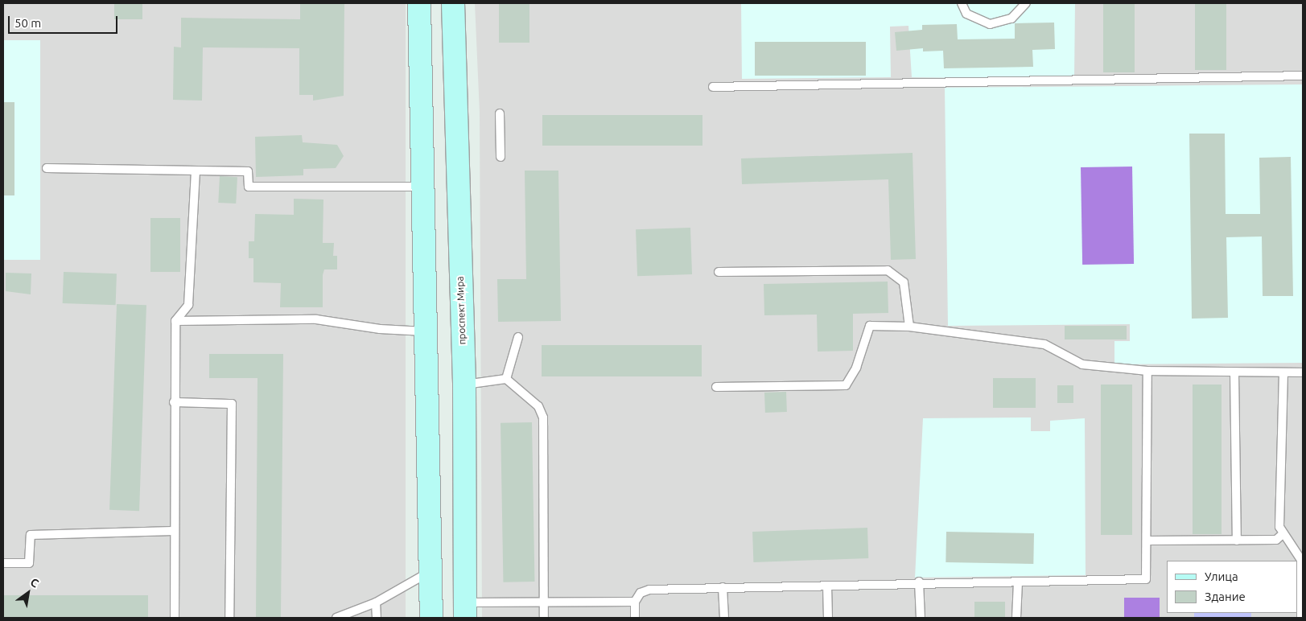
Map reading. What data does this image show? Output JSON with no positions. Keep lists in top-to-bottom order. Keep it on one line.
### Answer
{"streets":{"main road":["проспект Мира"]},"legend":["Улица","Здание"],"scale_bar":"50 m","north":"top right"}
